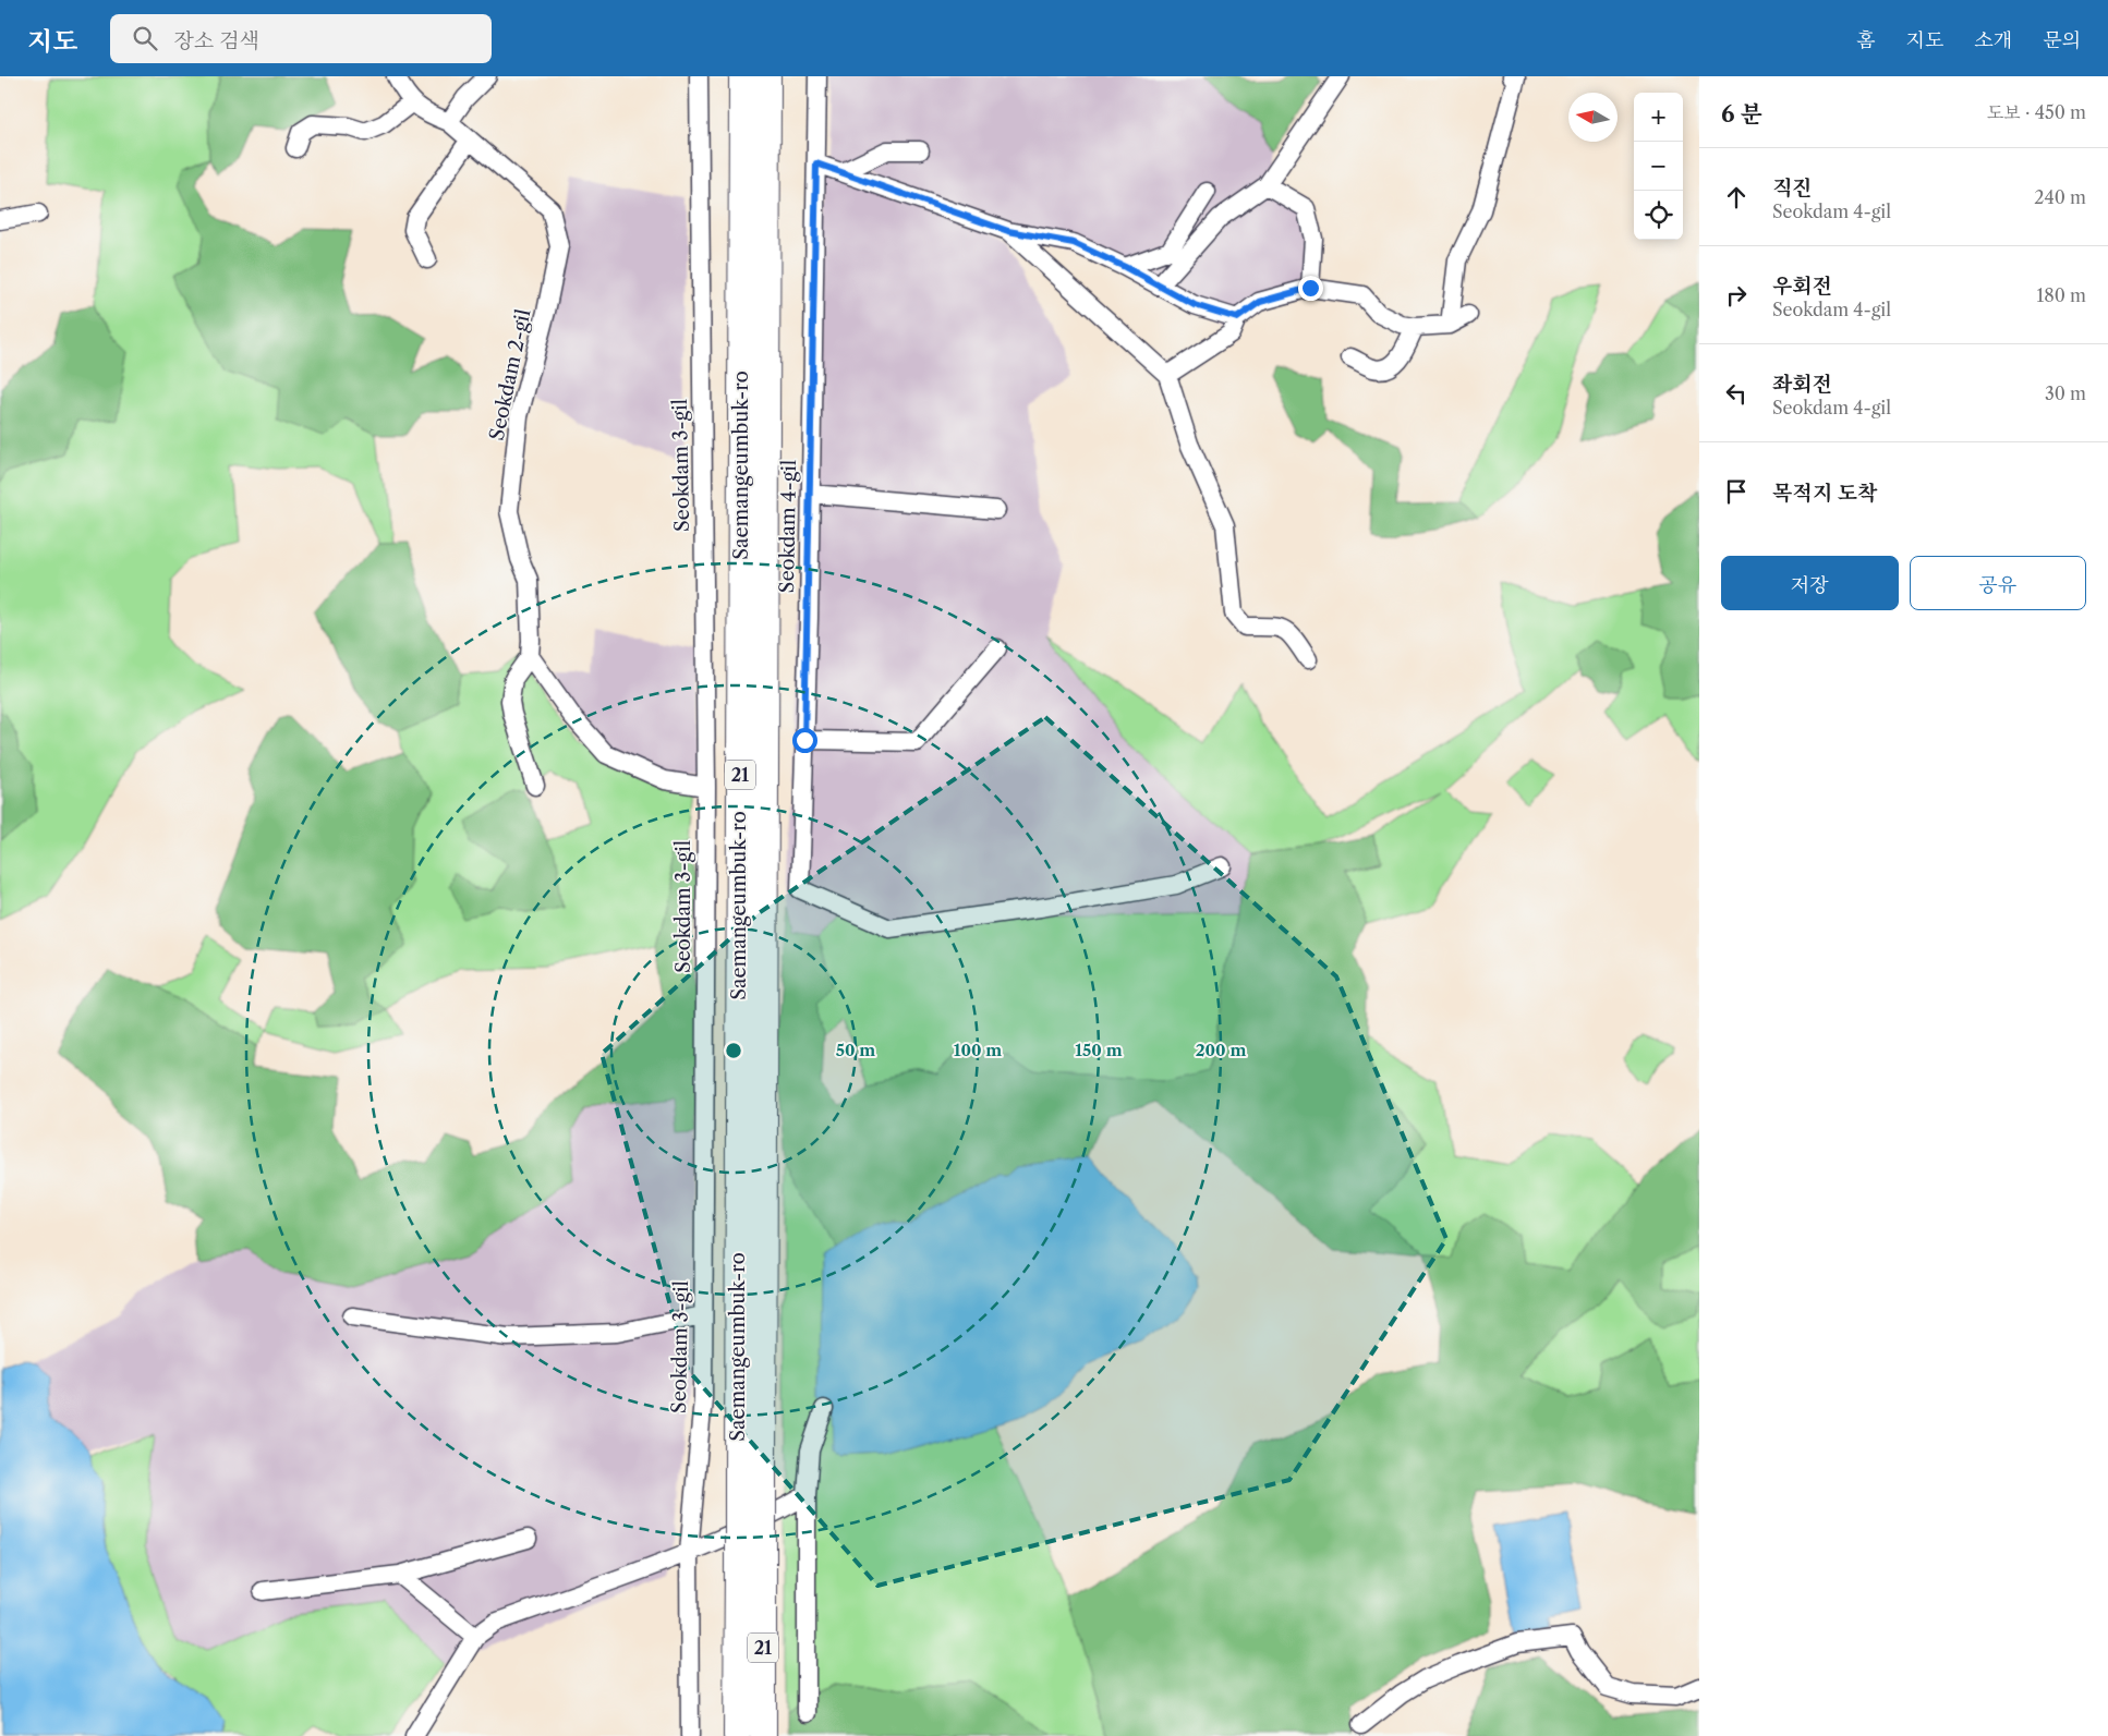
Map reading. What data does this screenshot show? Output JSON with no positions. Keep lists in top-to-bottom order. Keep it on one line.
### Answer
{"streets":{"highway":["Saemangeumbuk-ro","21"],"street":["Seokdam 2-gil","Seokdam 3-gil","Seokdam 4-gil"]},"north":"left","page":{"header":"지도","search":"장소 검색","nav":["홈","지도","소개","문의"],"heading":["6 분","도보 · 450 m"],"map_buttons":["+","−"],"list":[["직진","Seokdam 4-gil","240 m"],["우회전","Seokdam 4-gil","180 m"],["좌회전","Seokdam 4-gil","30 m"],"목적지 도착"],"buttons":["저장","공유"]},"rings":["50 m","100 m","150 m","200 m"]}
